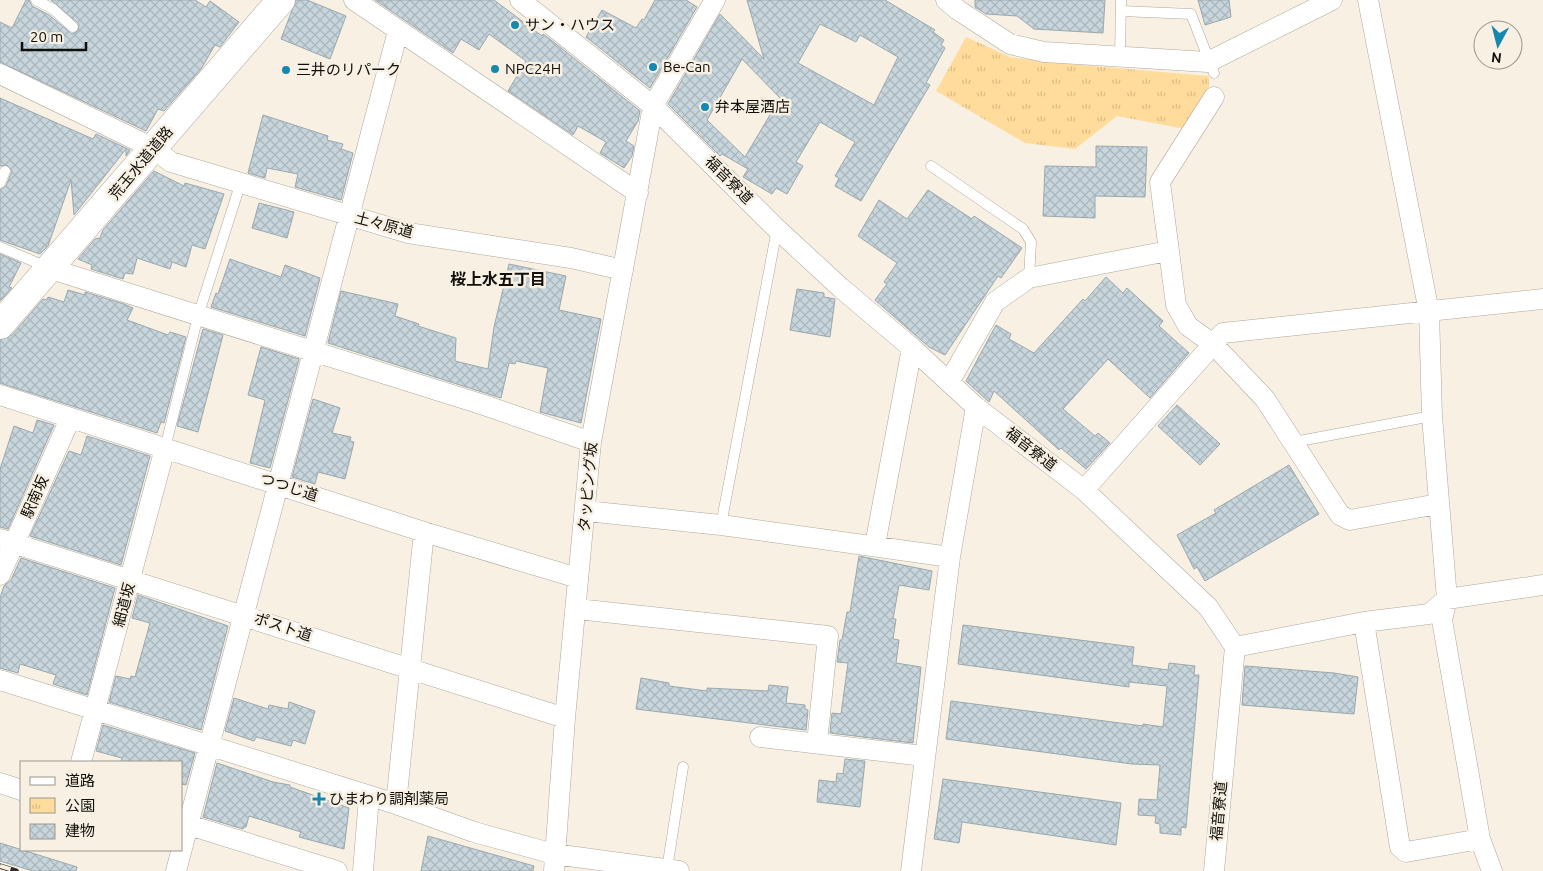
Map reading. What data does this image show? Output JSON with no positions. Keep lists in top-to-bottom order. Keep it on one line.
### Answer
{"streets":{"main road":["荒玉水道道路"],"street":["福音寮道","土々原道","つつじ道","タッピング坂","駅南坂","細道坂","ポスト道"]},"crossings":[["荒玉水道道路","土々原道"],["福音寮道","タッピング坂"],["土々原道","タッピング坂"],["つつじ道","タッピング坂"],["つつじ道","駅南坂"],["つつじ道","細道坂"],["タッピング坂","ポスト道"],["駅南坂","ポスト道"],["細道坂","ポスト道"]],"districts":["桜上水五丁目"],"places":{"other":["サン・ハウス","Be-Can","NPC24H","三井のリパーク","弁本屋酒店"],"health":["ひまわり調剤薬局"]},"legend":["道路","公園","建物"],"scale_bar":"20 m","north":"bottom"}
